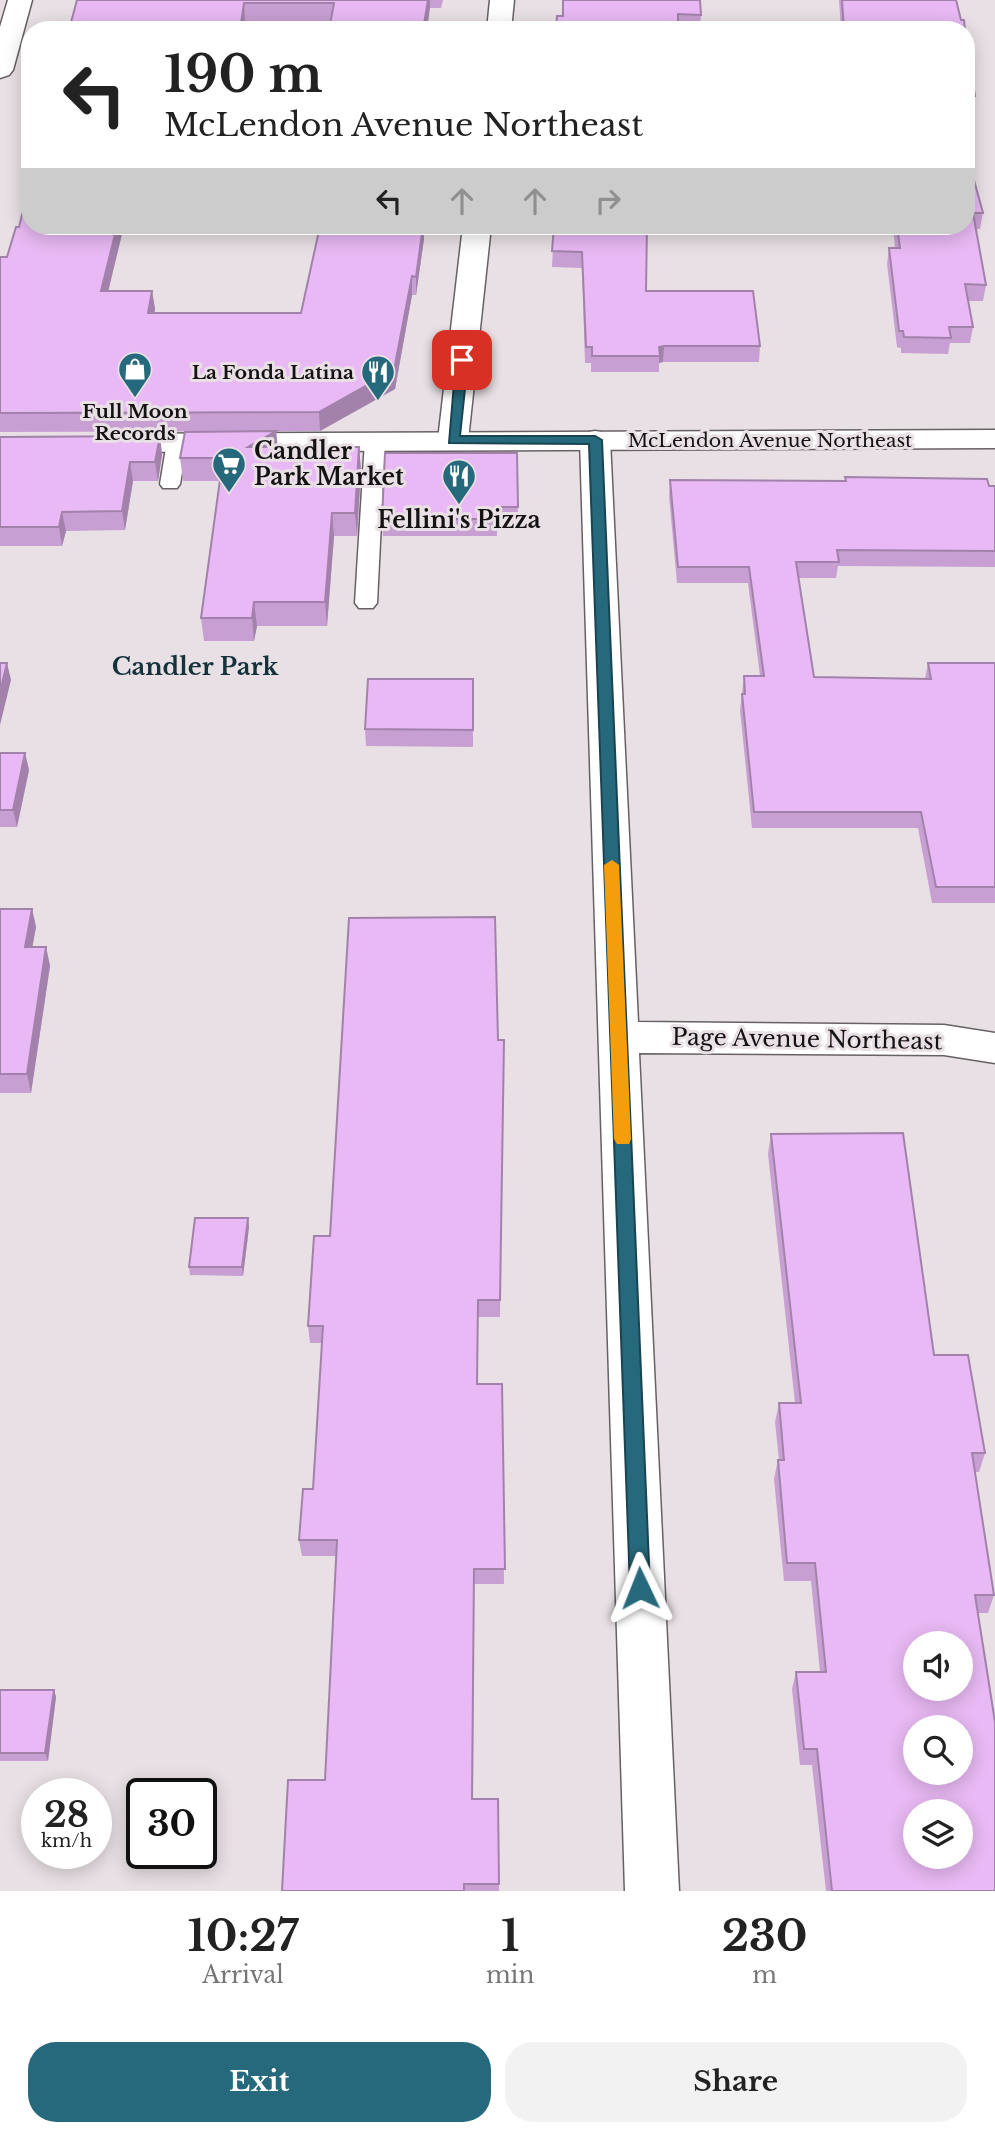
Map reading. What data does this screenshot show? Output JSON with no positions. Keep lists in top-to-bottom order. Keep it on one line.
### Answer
{"streets":{"street":["McLendon Avenue Northeast","Page Avenue Northeast"]},"districts":["Candler Park"],"places":{"shop":["Full Moon Records"],"restaurant":["La Fonda Latina","Fellini's Pizza"],"supermarket":["Candler Park Market"]},"page":{"turn":["190 m","McLendon Avenue Northeast"],"speed":"28 km/h","limit":"30","eta":["10:27","Arrival","1","min","230","m"],"buttons":["Exit","Share"]}}
